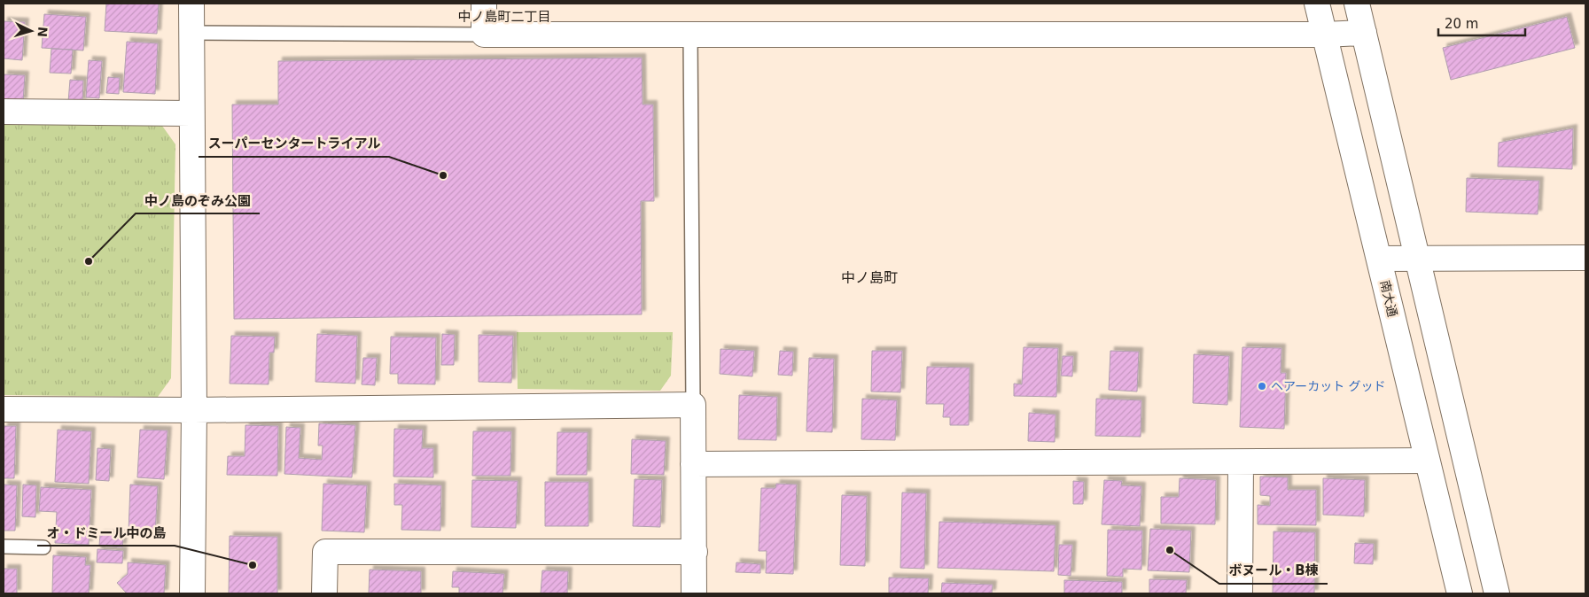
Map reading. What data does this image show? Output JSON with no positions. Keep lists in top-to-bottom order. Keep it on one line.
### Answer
{"streets":{"street":["南大通"]},"districts":["中ノ島町二丁目","中ノ島町"],"places":["スーパーセンタートライアル","中ノ島のぞみ公園","ヘアーカット グッド","ボヌール・B棟","オ・ドミール中の島"],"scale_bar":"20 m","north":"right"}
